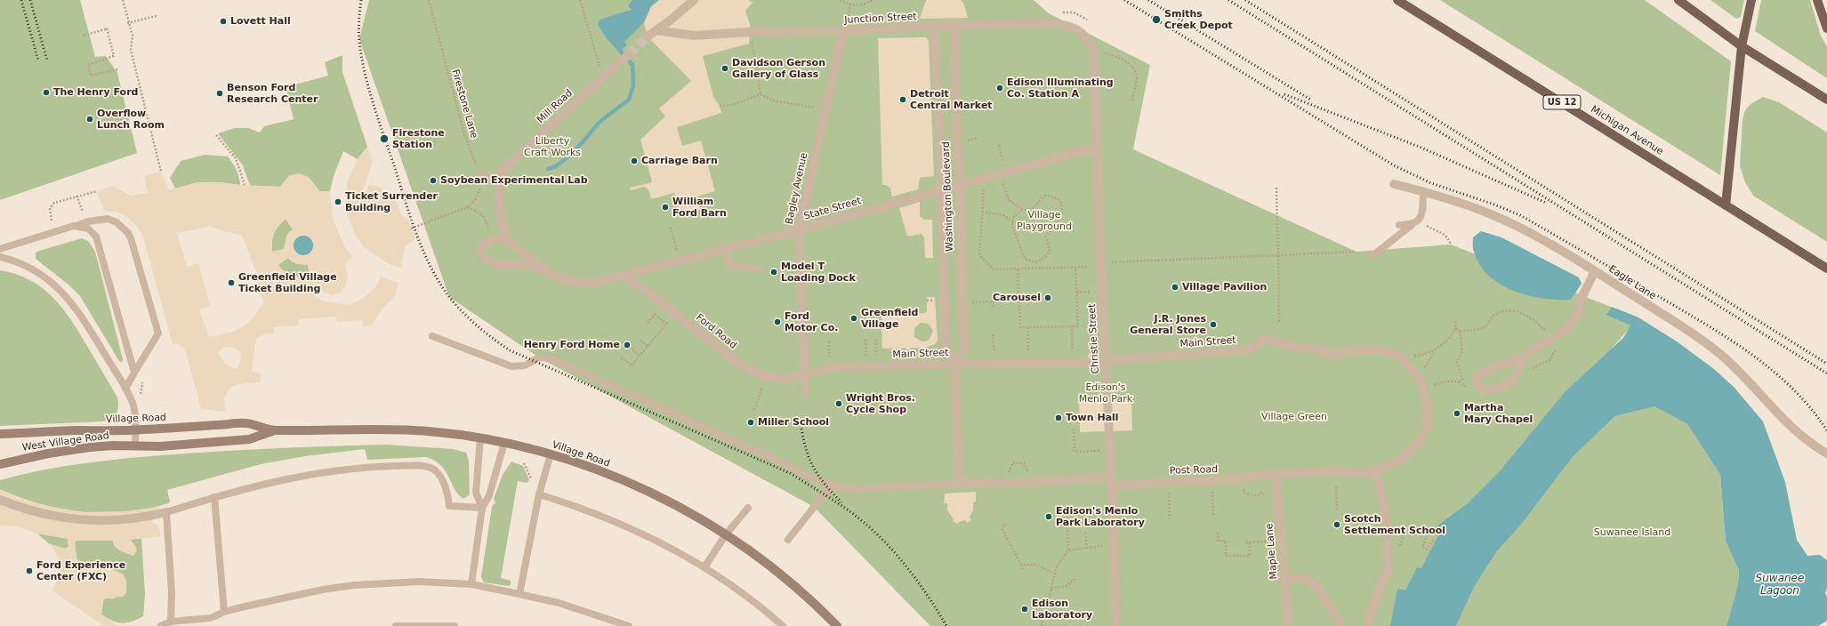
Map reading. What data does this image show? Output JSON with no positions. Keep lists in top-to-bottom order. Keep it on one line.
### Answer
{"streets":{"main road":["US 12","Michigan Avenue"],"street":["Junction Street","Mill Road","Bagley Avenue","Washington Boulevard","State Street","Eagle Lane","Ford Road","Christie Street","Main Street","Village Road","West Village Road","Post Road","Maple Lane"],"path":["Firestone Lane"]},"crossings":[["Junction Street","Bagley Avenue"],["Junction Street","Washington Boulevard"],["Junction Street","Christie Street"],["Firestone Lane","Mill Road"],["Bagley Avenue","State Street"],["Bagley Avenue","Ford Road"],["Bagley Avenue","Main Street"],["Washington Boulevard","State Street"],["Washington Boulevard","Main Street"],["State Street","Ford Road"],["State Street","Christie Street"],["Ford Road","Main Street"],["Christie Street","Main Street"],["Christie Street","Post Road"],["Village Road","West Village Road"],["Post Road","Maple Lane"]],"water":["Suwanee Lagoon"],"parks":["Liberty Craft Works","Village Playground","Edison's Menlo Park","Village Green","Suwanee Island"],"places":["Smiths Creek Depot","Lovett Hall","Davidson Gerson Gallery of Glass","Edison Illuminating Co. Station A","The Henry Ford","Benson Ford Research Center","Detroit Central Market","Overflow Lunch Room","Firestone Station","Carriage Barn","Soybean Experimental Lab","Ticket Surrender Building","William Ford Barn","Model T Loading Dock","Greenfield Village Ticket Building","Village Pavilion","Carousel","Greenfield Village","Ford Motor Co.","J.R. Jones General Store","Henry Ford Home","Wright Bros. Cycle Shop","Martha Mary Chapel","Town Hall","Miller School","Edison's Menlo Park Laboratory","Scotch Settlement School","Ford Experience Center (FXC)","Edison Laboratory"]}
